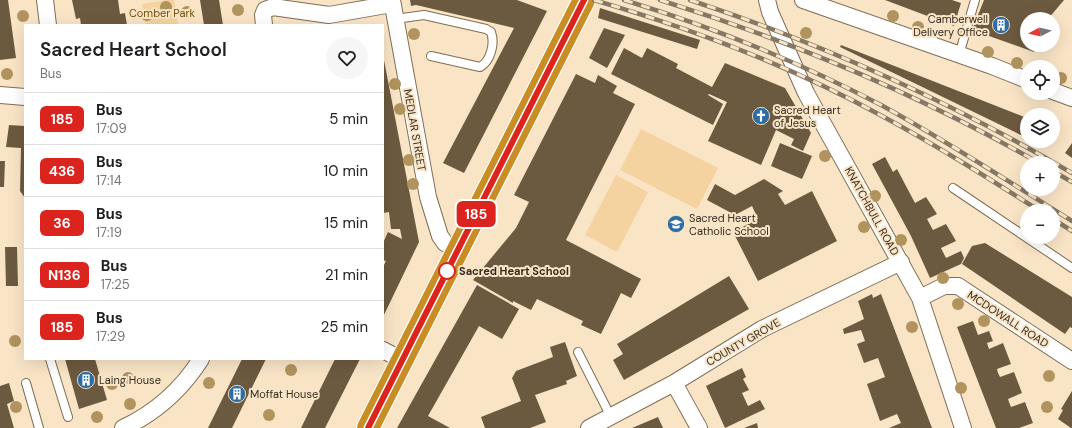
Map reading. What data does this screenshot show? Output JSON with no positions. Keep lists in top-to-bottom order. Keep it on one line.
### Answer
{"streets":{"street":["MEDLAR STREET","KNATCHBULL ROAD","MCDOWALL ROAD","COUNTY GROVE"]},"crossings":[["KNATCHBULL ROAD","MCDOWALL ROAD"],["KNATCHBULL ROAD","COUNTY GROVE"]],"parks":["Comber Park"],"places":{"building":["Camberwell Delivery Office","Laing House","Moffat House"],"church":["Sacred Heart of Jesus"],"school or university":["Sacred Heart Catholic School"],"other":["Sacred Heart School"]},"lines":["bus line 185"],"north":"left","page":{"on_map":"185","map_buttons":["+","−"],"heading":["Sacred Heart School","Bus"],"list":[{"mark":"185","name":"Bus","note":"17:09","value":"5 min"},{"mark":"436","name":"Bus","note":"17:14","value":"10 min"},{"mark":"36","name":"Bus","note":"17:19","value":"15 min"},{"mark":"N136","name":"Bus","note":"17:25","value":"21 min"},{"mark":"185","name":"Bus","note":"17:29","value":"25 min"}]}}
